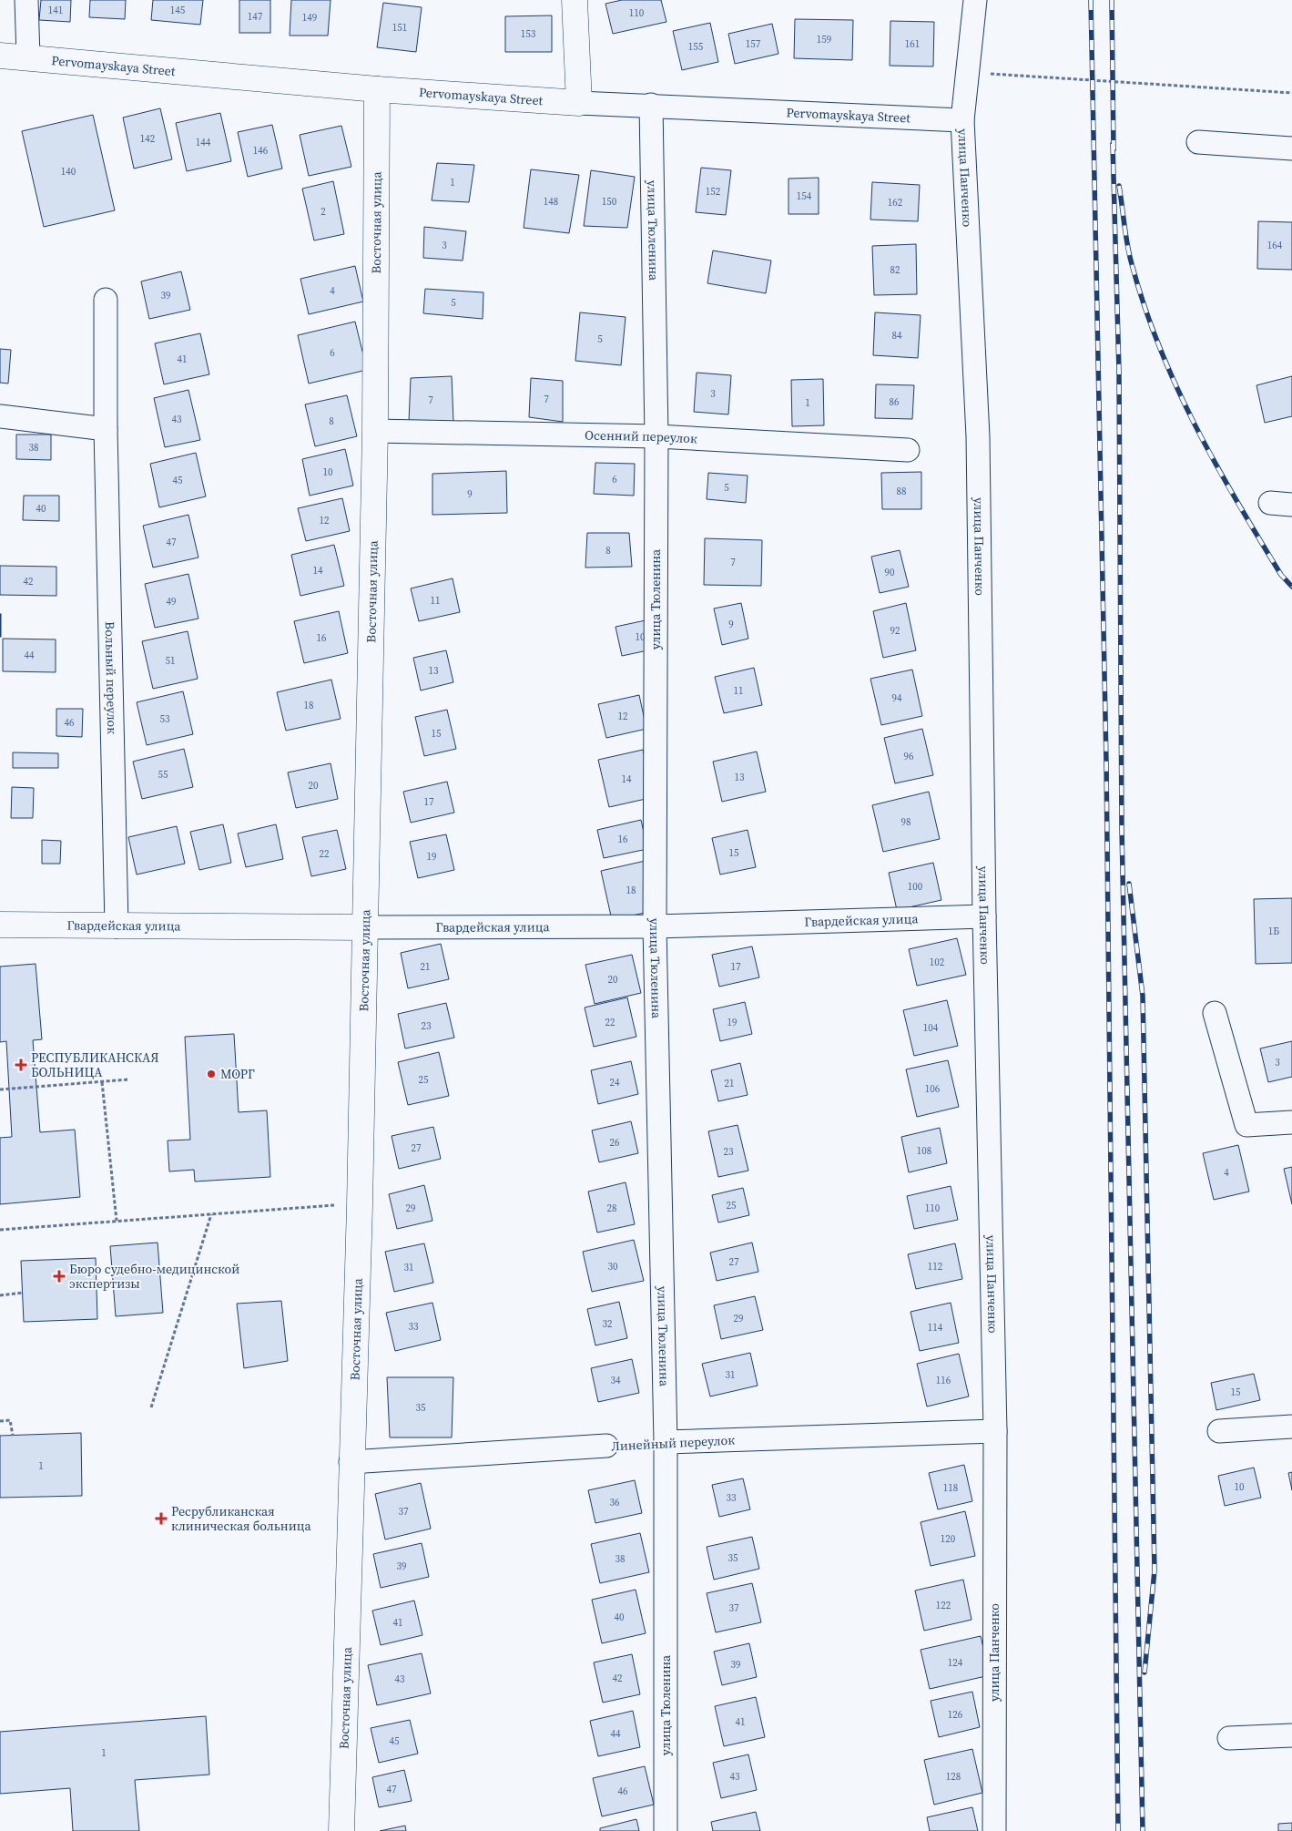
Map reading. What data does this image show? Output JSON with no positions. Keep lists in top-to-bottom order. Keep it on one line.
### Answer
{"streets":{"street":["Pervomayskaya Street","улица Панченко","Восточная улица","улица Тюленина","Осенний переулок","Вольный переулок","Гвардейская улица","Линейный переулок"]},"crossings":[["Pervomayskaya Street","улица Панченко"],["Pervomayskaya Street","Восточная улица"],["Pervomayskaya Street","улица Тюленина"],["улица Панченко","Гвардейская улица"],["улица Панченко","Линейный переулок"],["Восточная улица","Осенний переулок"],["Восточная улица","Гвардейская улица"],["Восточная улица","Линейный переулок"],["улица Тюленина","Осенний переулок"],["улица Тюленина","Гвардейская улица"],["улица Тюленина","Линейный переулок"],["Вольный переулок","Гвардейская улица"]],"places":{"health":["РЕСПУБЛИКАНСКАЯ БОЛЬНИЦА","Бюро судебно-медицинской экспертизы","Ресрубликанская клиническая больница"],"other":["МОРГ"]},"house_numbers":["141","145","110","147","149","151","153","159","157","161","155","142","144","146","140","1","152","154","148","150","162","2","3","164","82","4","39","5","84","5","6","41","3","7","7","86","1","43","8","38","10","6","45","5","88","9","40","12","47","8","7","14","90","42","11","49","9","92","10","16","44","51","13","11","94","18","12","53","46","15","96","55","13","14","20","17","98","16","15","22","19","100","18","1Б","102","21","17","20","22","19","23","104","3","25","24","21","106","26","27","108","23","4","25","29","28","110","27","30","112","31","29","32","33","114","31","34","116","15","35","1","10","118","33","36","37","120","35","38","39","122","37","40","41","124","39","42","43","126","41","44","45","1","43","128","47","46"]}
